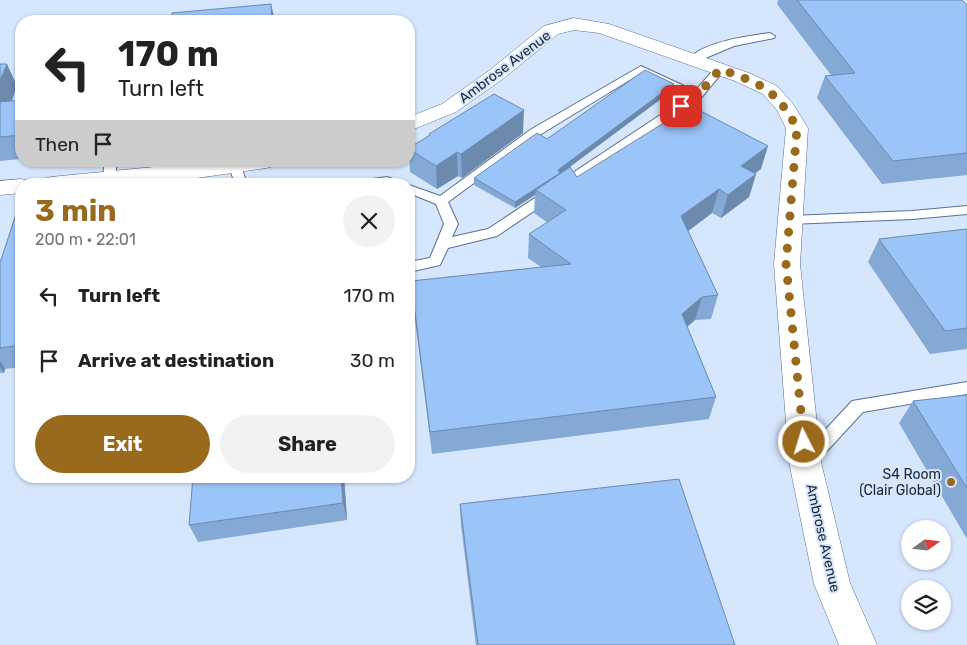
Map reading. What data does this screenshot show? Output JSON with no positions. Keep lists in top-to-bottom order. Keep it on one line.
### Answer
{"streets":{"street":["Ambrose Avenue"]},"places":["S4 Room (Clair Global)"],"north":"right","page":{"turn":["170 m","Turn left"],"then":"Then","heading":["3 min","200 m · 22:01"],"list":[{"name":"Turn left","value":"170 m"},{"name":"Arrive at destination","value":"30 m"}],"buttons":["Exit","Share"]}}
